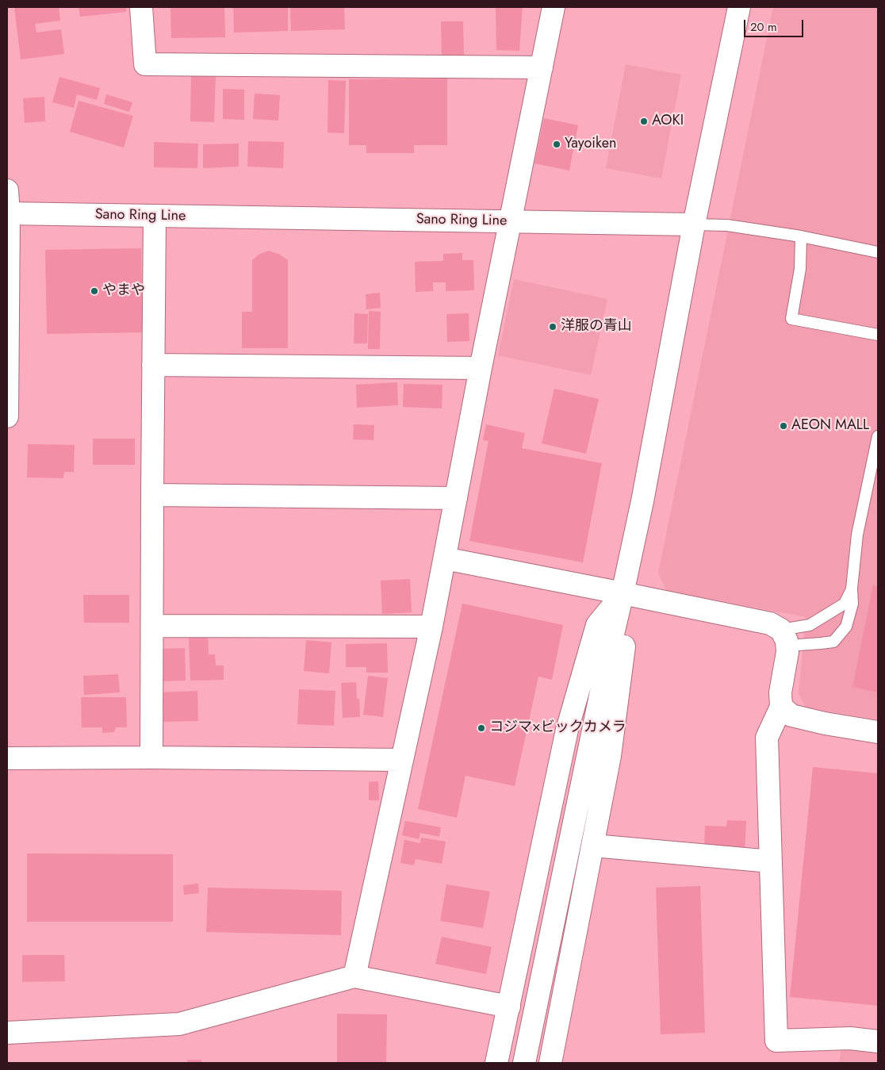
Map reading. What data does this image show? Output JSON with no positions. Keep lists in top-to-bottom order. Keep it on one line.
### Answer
{"streets":{"street":["Sano Ring Line"]},"places":["AOKI","Yayoiken","やまや","洋服の青山","AEON MALL","コジマ×ビックカメラ"],"scale_bar":"20 m"}
